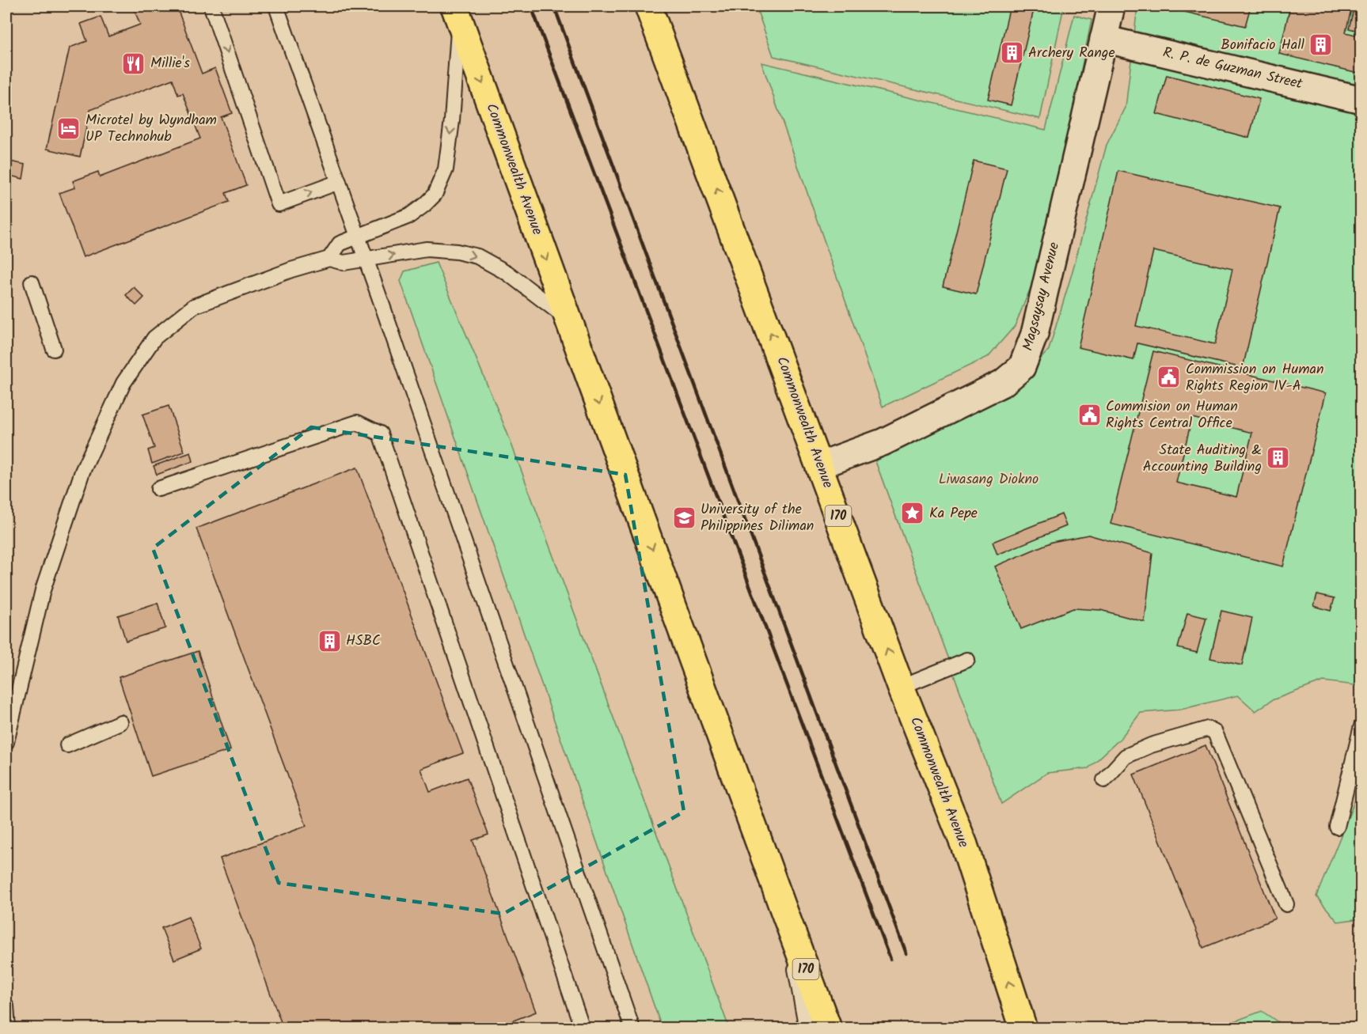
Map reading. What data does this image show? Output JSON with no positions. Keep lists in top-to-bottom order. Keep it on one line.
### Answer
{"streets":{"main road":["Commonwealth Avenue","170"],"street":["R. P. de Guzman Street","Magsaysay Avenue"]},"crossings":[["R. P. de Guzman Street","Magsaysay Avenue"],["Commonwealth Avenue","Magsaysay Avenue"]],"parks":["Liwasang Diokno"],"places":{"building":["Bonifacio Hall","Archery Range","State Auditing & Accounting Building","HSBC"],"restaurant":["Millie's"],"hotel":["Microtel by Wyndham UP Technohub"],"public building":["Commission on Human Rights Region IV-A","Commision on Human Rights Central Office"],"place":["Ka Pepe"],"school or university":["University of the Philippines Diliman"]}}
